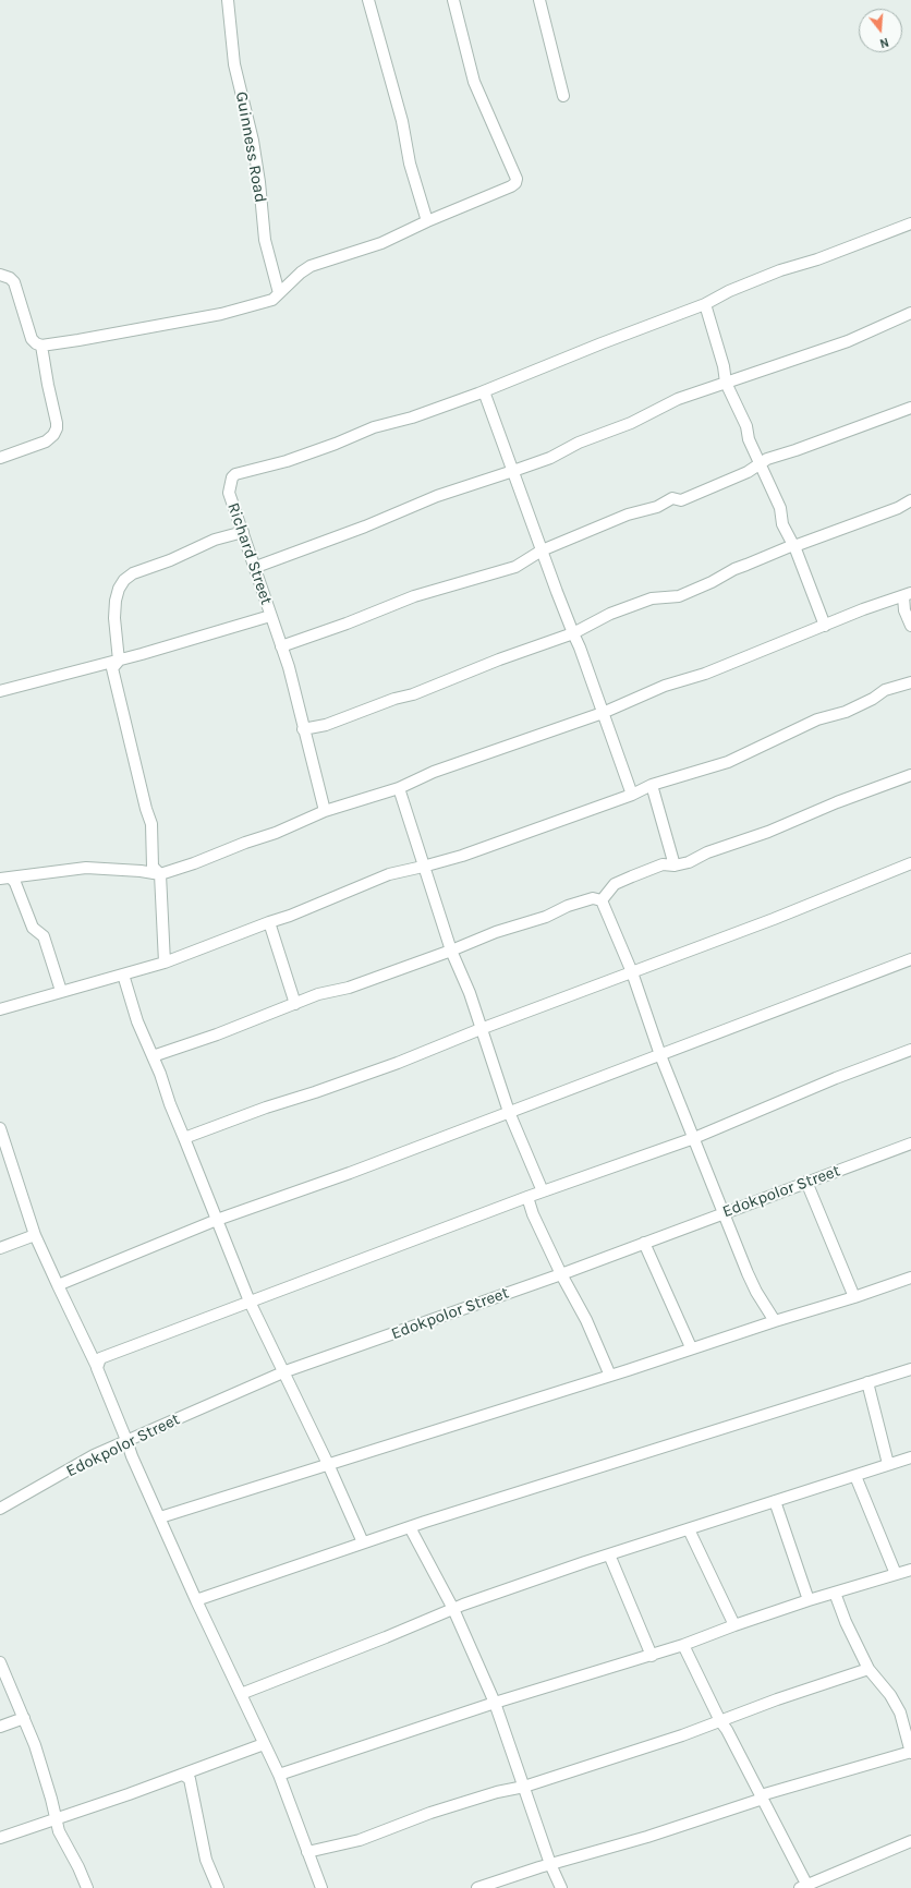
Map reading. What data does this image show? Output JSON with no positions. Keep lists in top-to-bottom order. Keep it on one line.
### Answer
{"streets":{"street":["Guinness Road","Richard Street","Edokpolor Street"]},"north":"bottom"}
